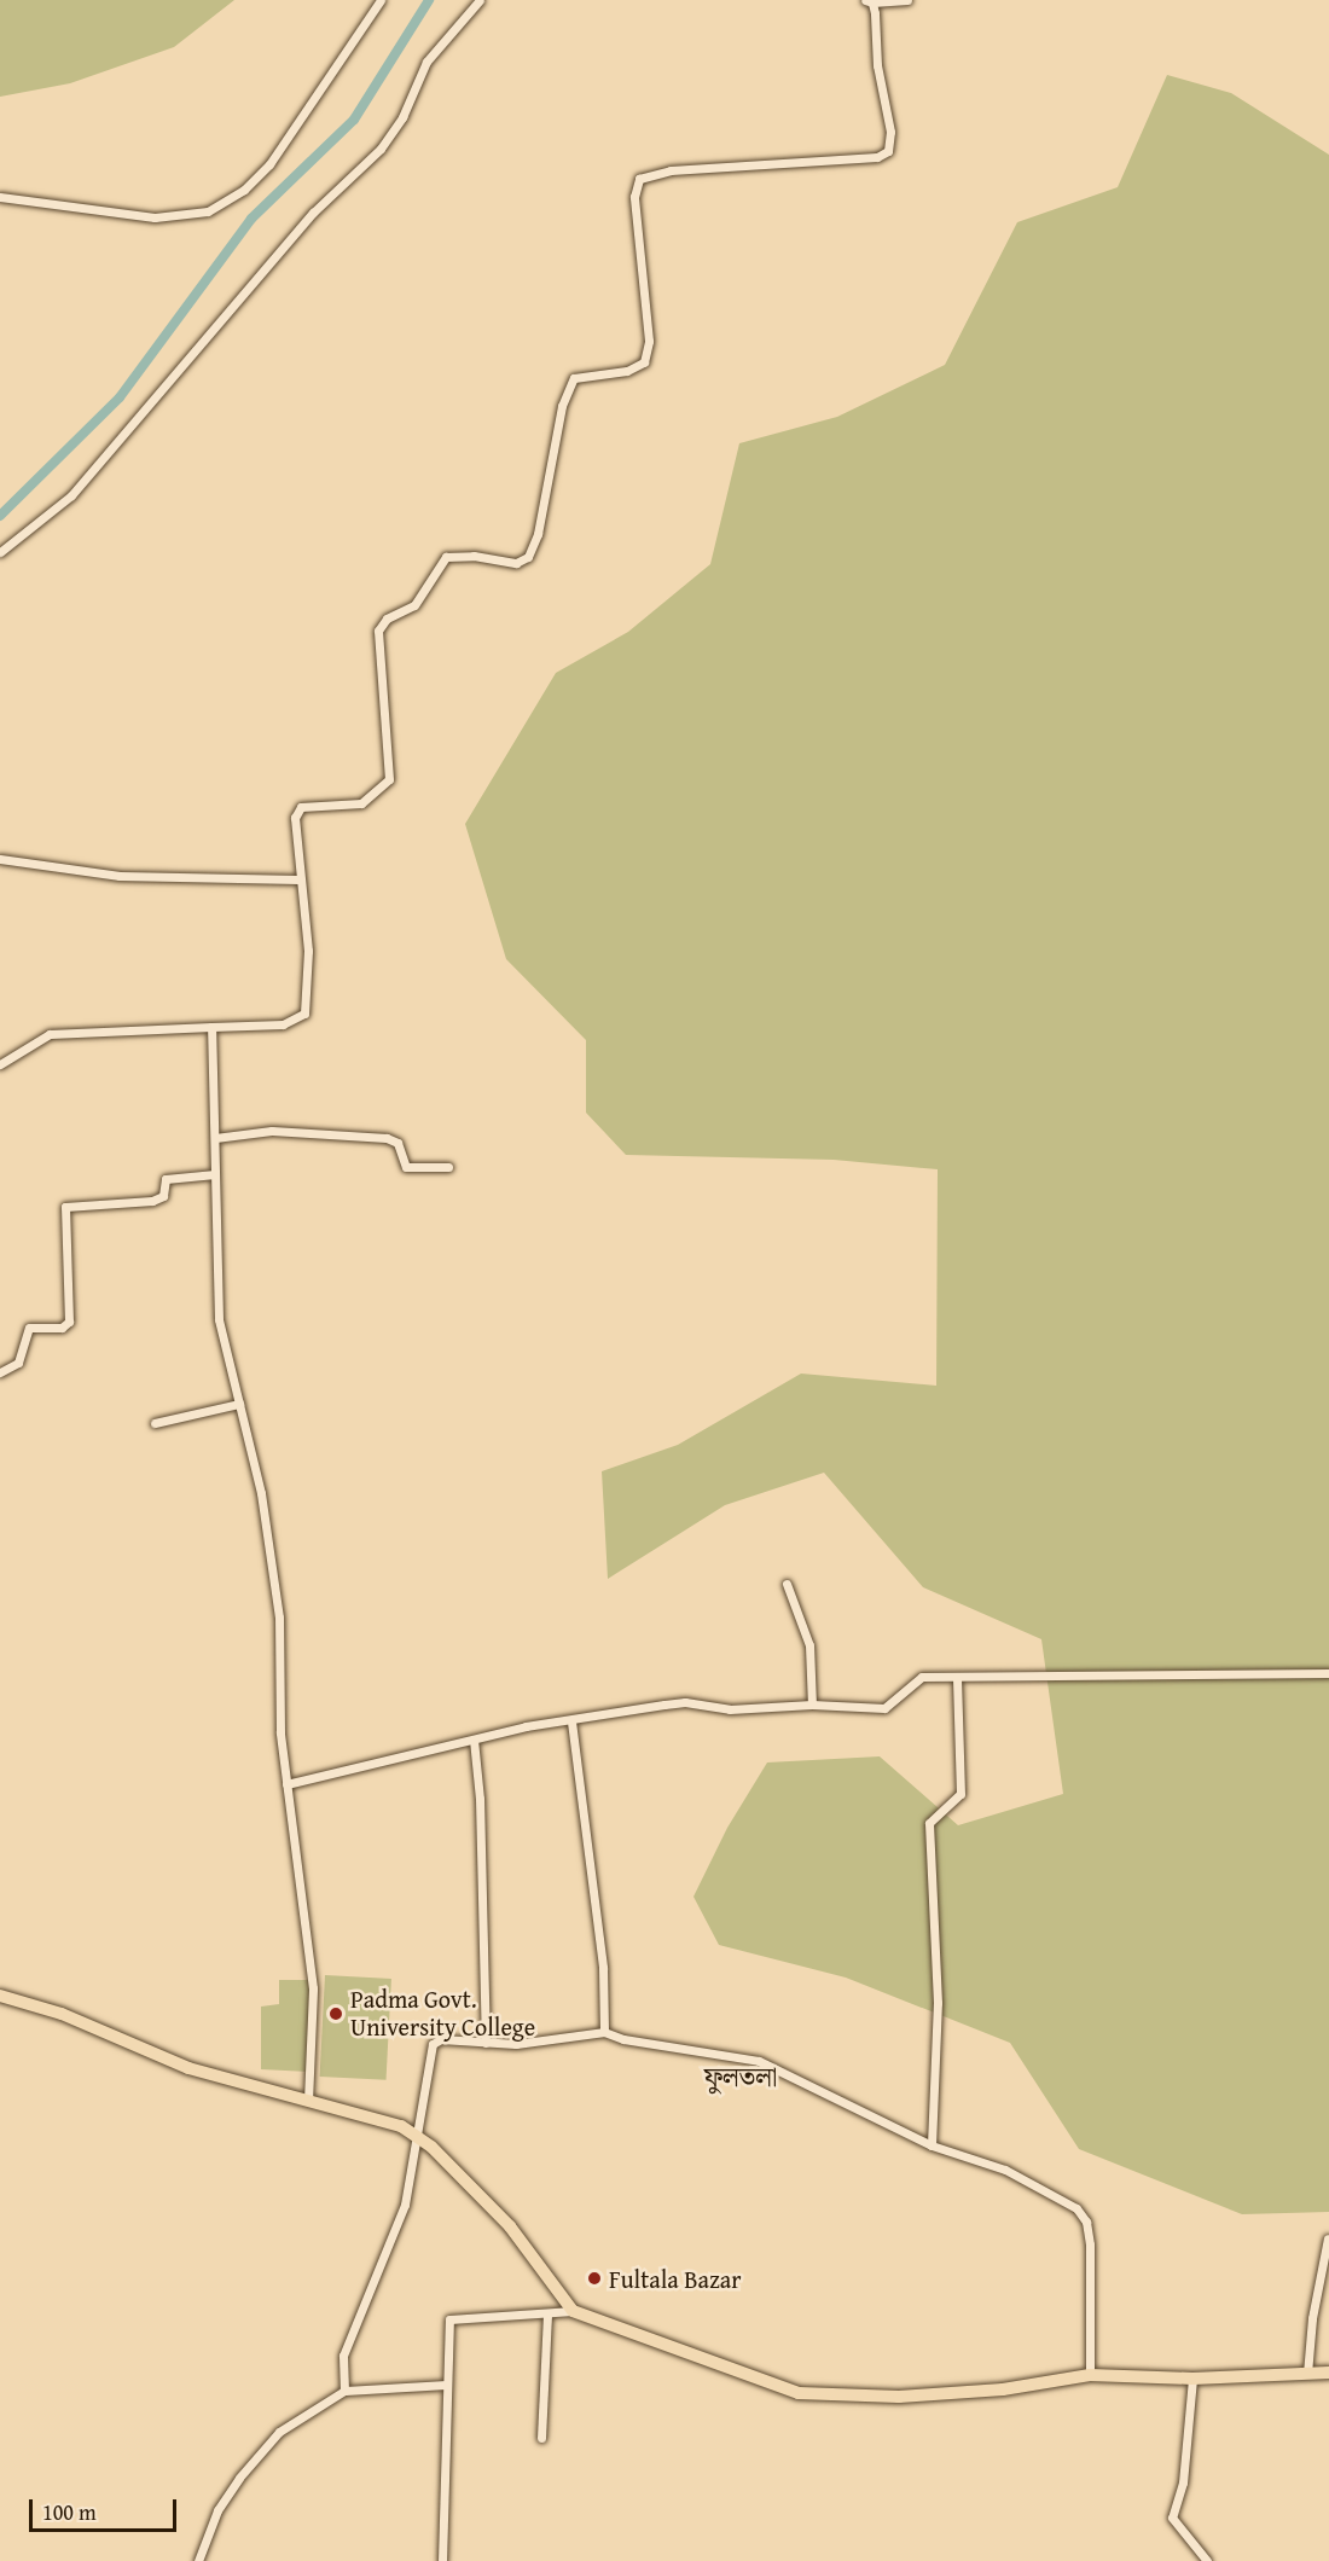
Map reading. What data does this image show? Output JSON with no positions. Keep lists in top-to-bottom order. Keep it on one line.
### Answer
{"districts":["ফুলতলা"],"places":["Padma Govt. University College","Fultala Bazar"],"scale_bar":"100 m"}
